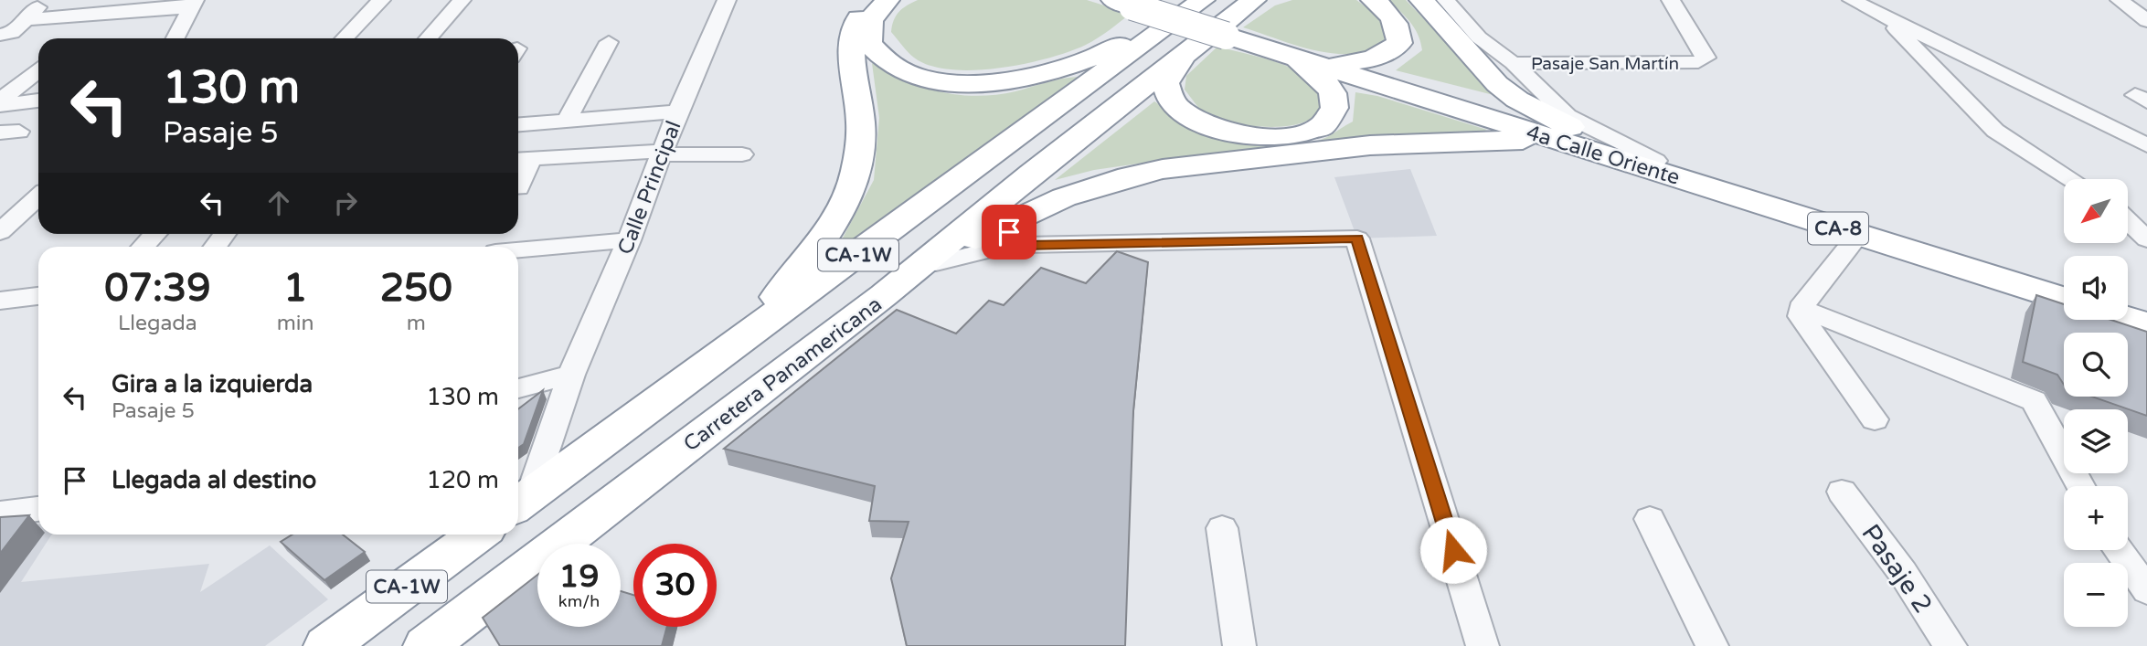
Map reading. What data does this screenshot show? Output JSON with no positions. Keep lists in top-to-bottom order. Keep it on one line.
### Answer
{"streets":{"highway":["4a Calle Oriente","CA-8","CA-1W","Carretera Panamericana"],"street":["Pasaje San Martín","Calle Principal","Pasaje 2"]},"crossings":[["4a Calle Oriente","Carretera Panamericana"],["Calle Principal","CA-1W"]],"north":"bottom left","page":{"turn":["130 m","Pasaje 5"],"map_buttons":["+","−"],"eta":["07:39","Llegada","1","min","250","m"],"list":[{"name":"Gira a la izquierda","note":"Pasaje 5","value":"130 m"},{"name":"Llegada al destino","value":"120 m"}],"speed":"19 km/h","limit":"30"}}
